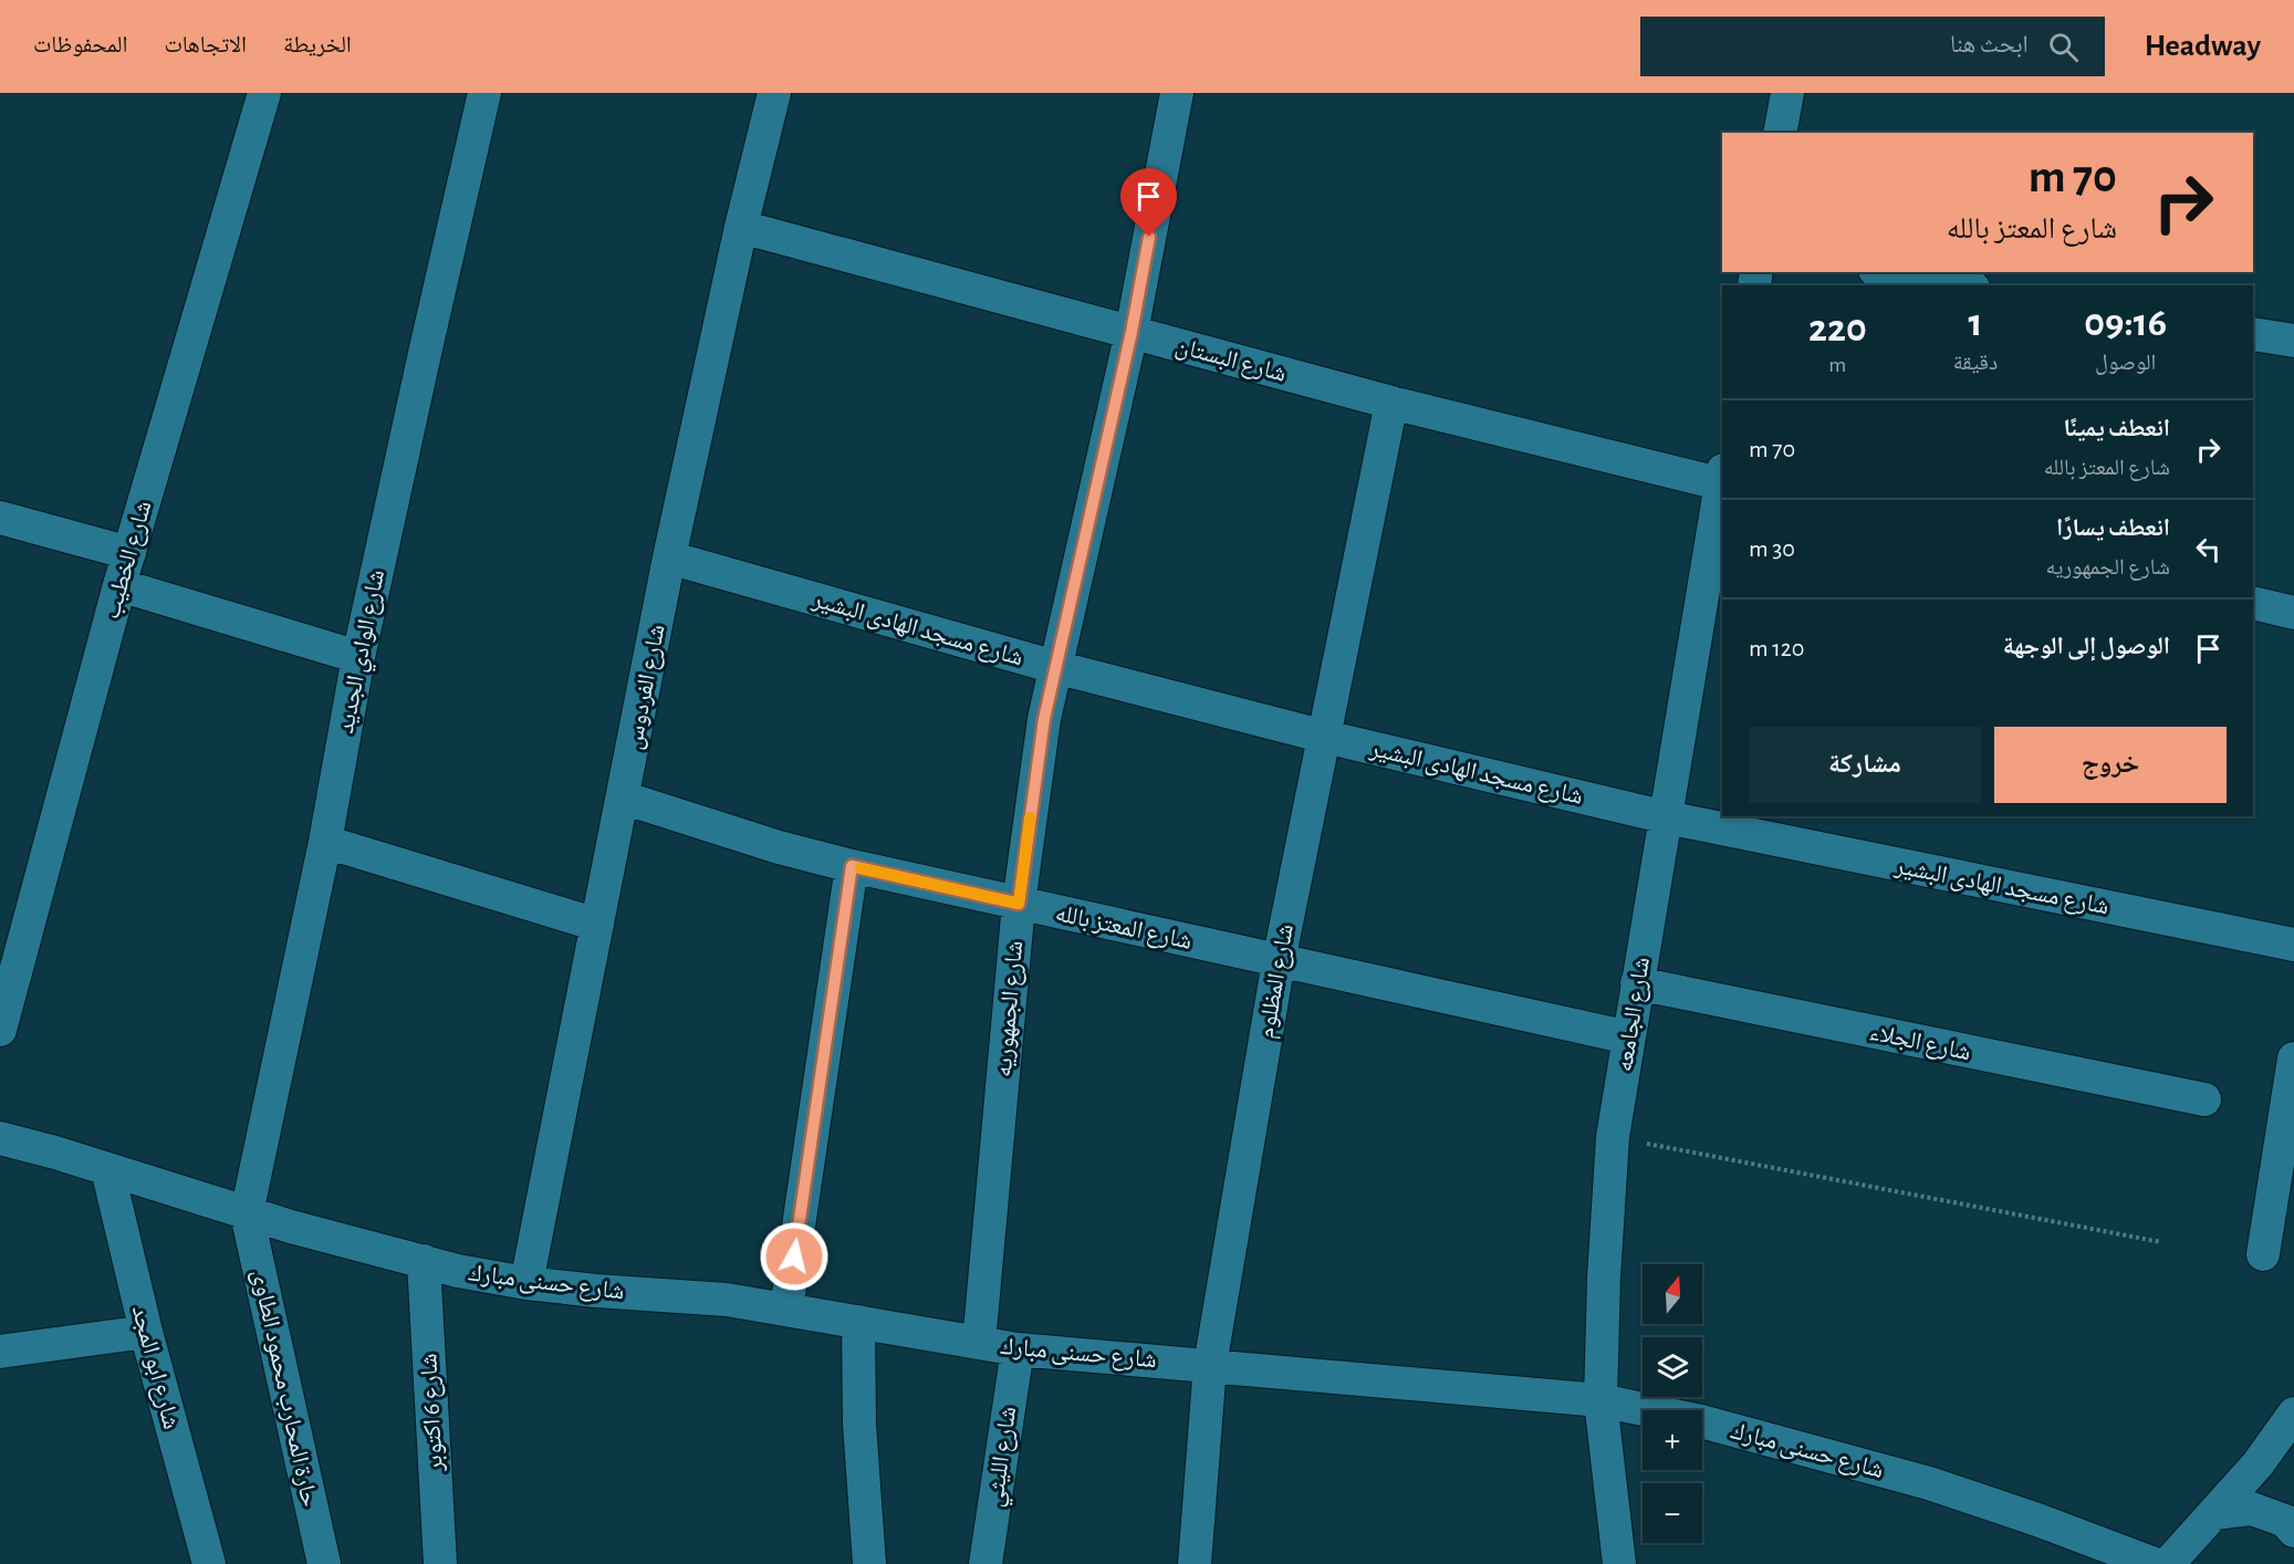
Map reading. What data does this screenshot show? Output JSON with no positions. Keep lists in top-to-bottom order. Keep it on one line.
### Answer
{"streets":{"street":["شارع البستان","شارع الخطيب","شارع مسجد الهادى البشير","شارع الوادي الجديد","شارع الفردوس","شارع المعتز بالله","شارع المظلوم","شارع الجمهوريه","شارع الجامعه","شارع الجلاء","شارع حسنى مبارك","شارع ابو المجد","حارة المحارب محمود الطاوى","شارع 6 اكتوبر","شارع الليثي"]},"crossings":[["شارع البستان","شارع الفردوس"],["شارع البستان","شارع المظلوم"],["شارع البستان","شارع الجمهوريه"],["شارع مسجد الهادى البشير","شارع الفردوس"],["شارع مسجد الهادى البشير","شارع المظلوم"],["شارع مسجد الهادى البشير","شارع الجمهوريه"],["شارع مسجد الهادى البشير","شارع الجامعه"],["شارع الوادي الجديد","شارع حسنى مبارك"],["شارع الوادي الجديد","حارة المحارب محمود الطاوى"],["شارع الفردوس","شارع المعتز بالله"],["شارع الفردوس","شارع حسنى مبارك"],["شارع المعتز بالله","شارع المظلوم"],["شارع المعتز بالله","شارع الجمهوريه"],["شارع المعتز بالله","شارع الجامعه"],["شارع المظلوم","شارع حسنى مبارك"],["شارع الجمهوريه","شارع حسنى مبارك"],["شارع الجامعه","شارع الجلاء"],["شارع الجامعه","شارع حسنى مبارك"],["شارع حسنى مبارك","شارع ابو المجد"],["شارع حسنى مبارك","حارة المحارب محمود الطاوى"],["شارع حسنى مبارك","شارع 6 اكتوبر"],["شارع حسنى مبارك","شارع الليثي"]],"north":"top","page":{"header":"Headway","search":"ابحث هنا","nav":["الخريطة","الاتجاهات","المحفوظات"],"turn":["70 m","شارع المعتز بالله"],"eta":["09:16","الوصول","1","دقيقة","220","m"],"list":[{"name":"انعطف يمينًا","note":"شارع المعتز بالله","value":"70 m"},{"name":"انعطف يسارًا","note":"شارع الجمهوريه","value":"30 m"},{"name":"الوصول إلى الوجهة","value":"120 m"}],"buttons":["خروج","مشاركة"],"map_buttons":["+","−"]}}
